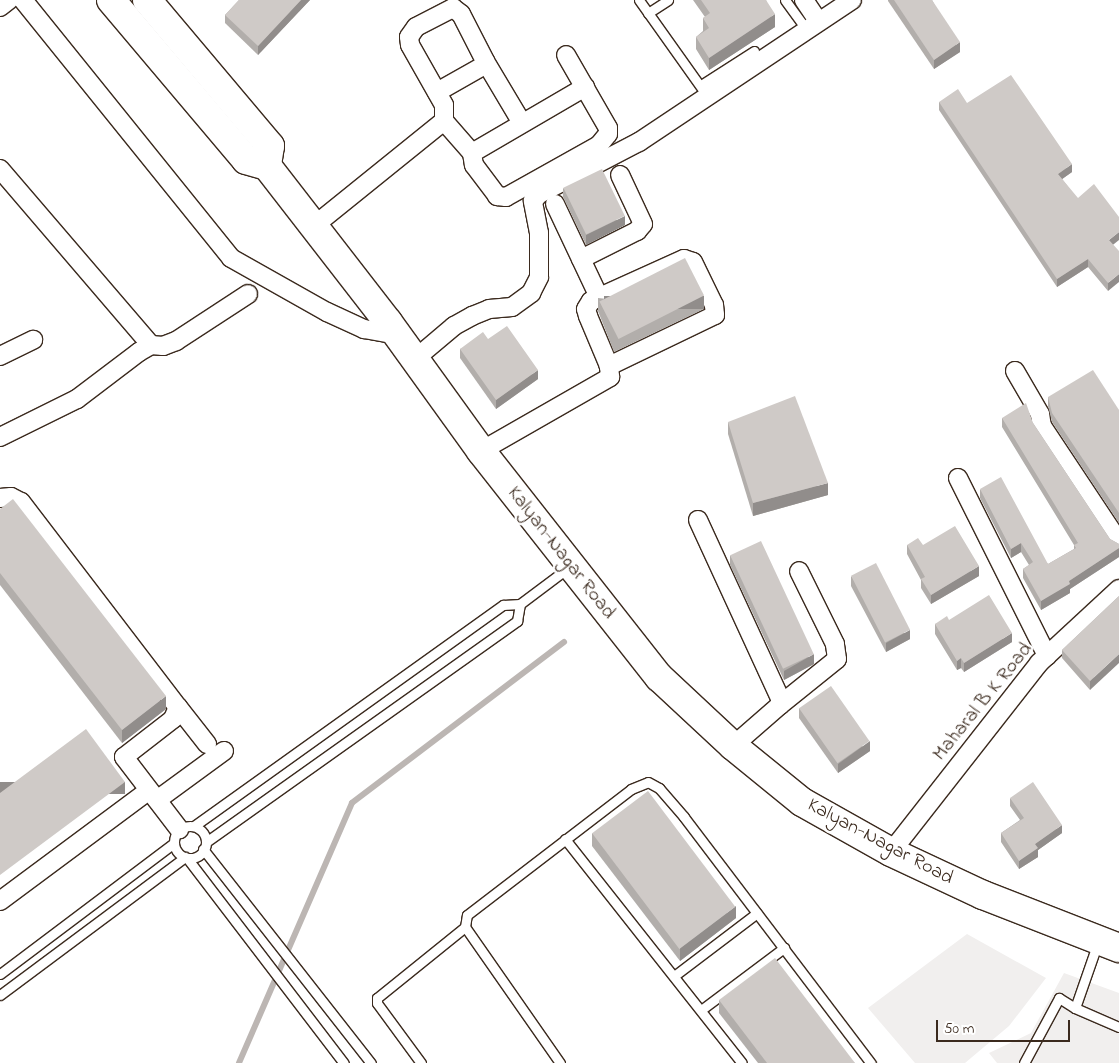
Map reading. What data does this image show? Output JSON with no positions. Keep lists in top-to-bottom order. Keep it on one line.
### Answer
{"streets":{"highway":["Kalyan-Nagar Road"],"street":["Maharal B K Road"]},"crossings":[["Kalyan-Nagar Road","Maharal B K Road"]],"scale_bar":"50 m"}
